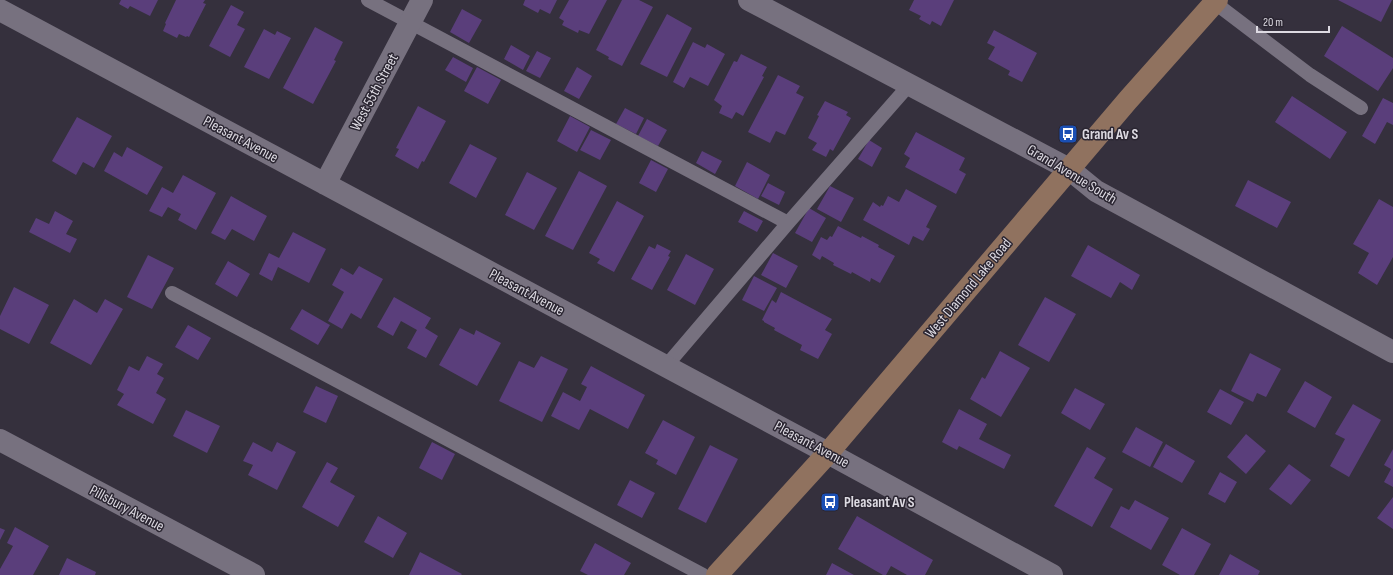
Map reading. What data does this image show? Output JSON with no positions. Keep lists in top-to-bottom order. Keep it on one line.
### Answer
{"streets":{"street":["West 55th Street","Pleasant Avenue","Grand Avenue South","West Diamond Lake Road","Pillsbury Avenue"]},"crossings":[["West 55th Street","Pleasant Avenue"],["Pleasant Avenue","West Diamond Lake Road"],["Grand Avenue South","West Diamond Lake Road"]],"places":{"bus stop":["Grand Av S","Pleasant Av S"]},"scale_bar":"20 m"}
